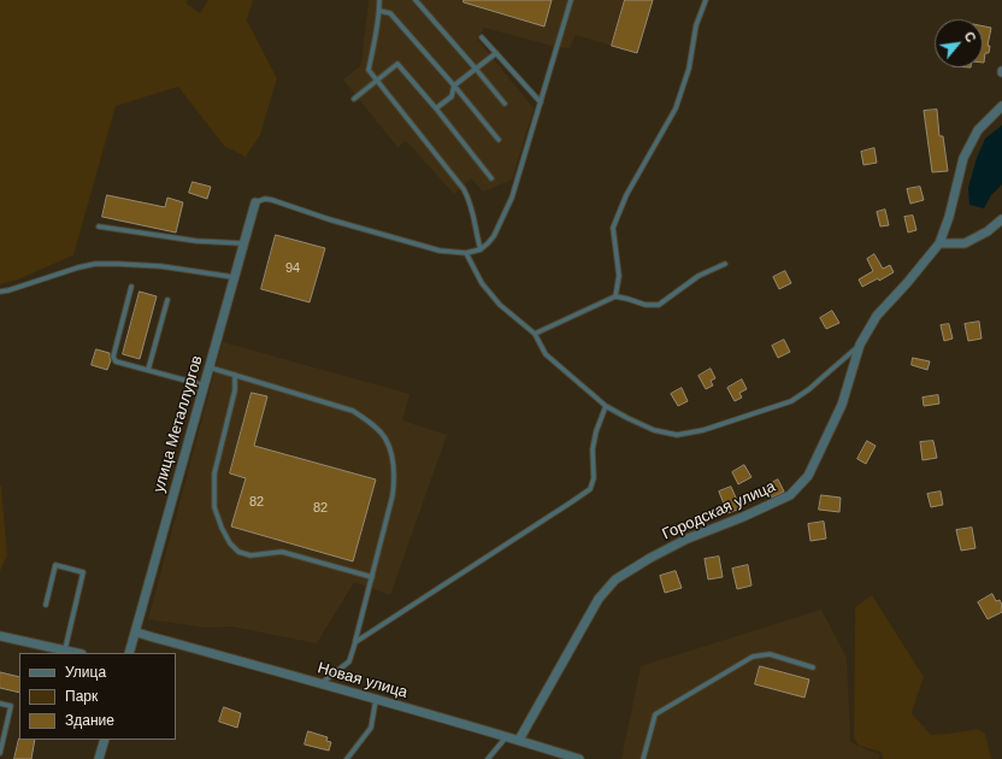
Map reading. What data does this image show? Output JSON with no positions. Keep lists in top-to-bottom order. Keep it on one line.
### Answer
{"streets":{"street":["улица Металлургов","Городская улица","Новая улица"]},"crossings":[["улица Металлургов","Новая улица"],["Городская улица","Новая улица"]],"house_numbers":["94","82","82"],"legend":["Улица","Парк","Здание"],"north":"top right"}
